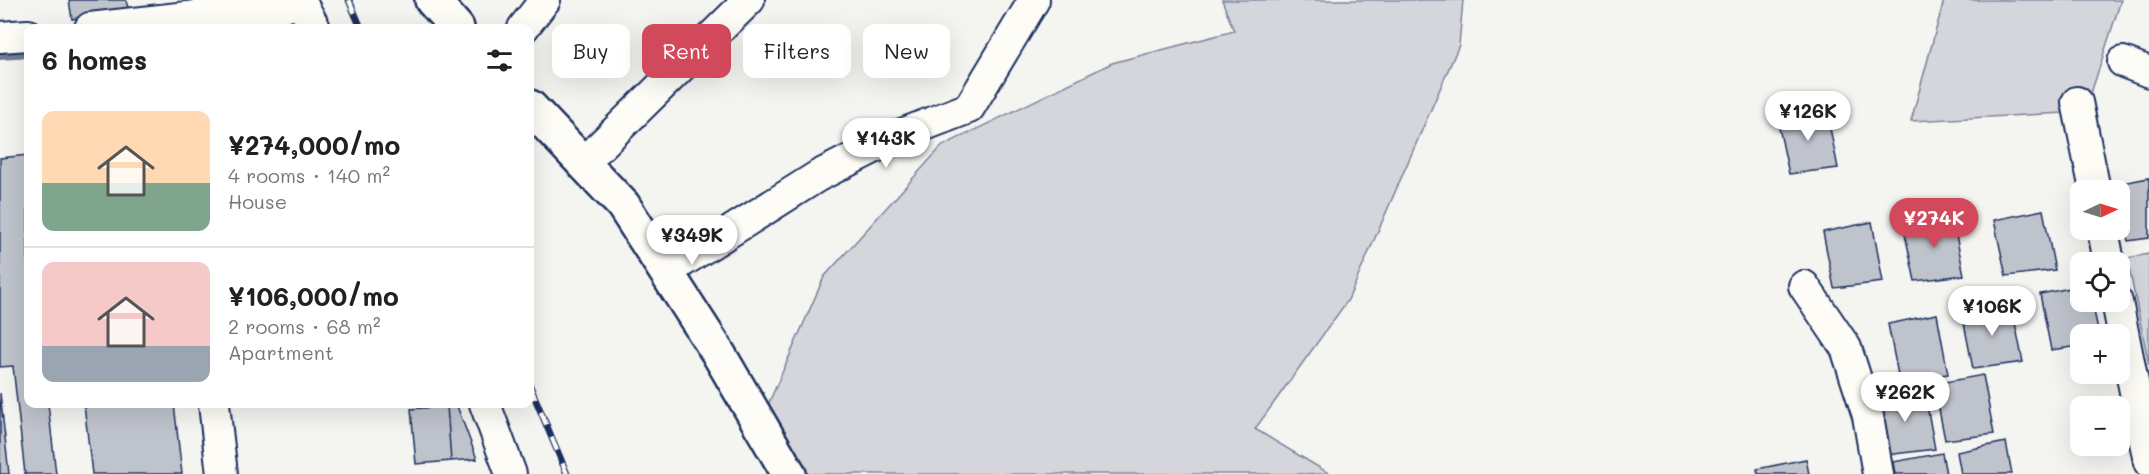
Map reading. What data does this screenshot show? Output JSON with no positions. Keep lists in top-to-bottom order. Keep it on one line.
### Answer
{"north":"right","page":{"chip":["Buy","Rent","Filters","New"],"heading":"6 homes","price":["¥126K","¥143K","¥274K","¥349K","¥106K","¥262K"],"list":[{"name":"¥274,000/mo","note":"4 rooms · 140 m² · House"},{"name":"¥106,000/mo","note":"2 rooms · 68 m² · Apartment"}],"map_buttons":["+","−"]}}
